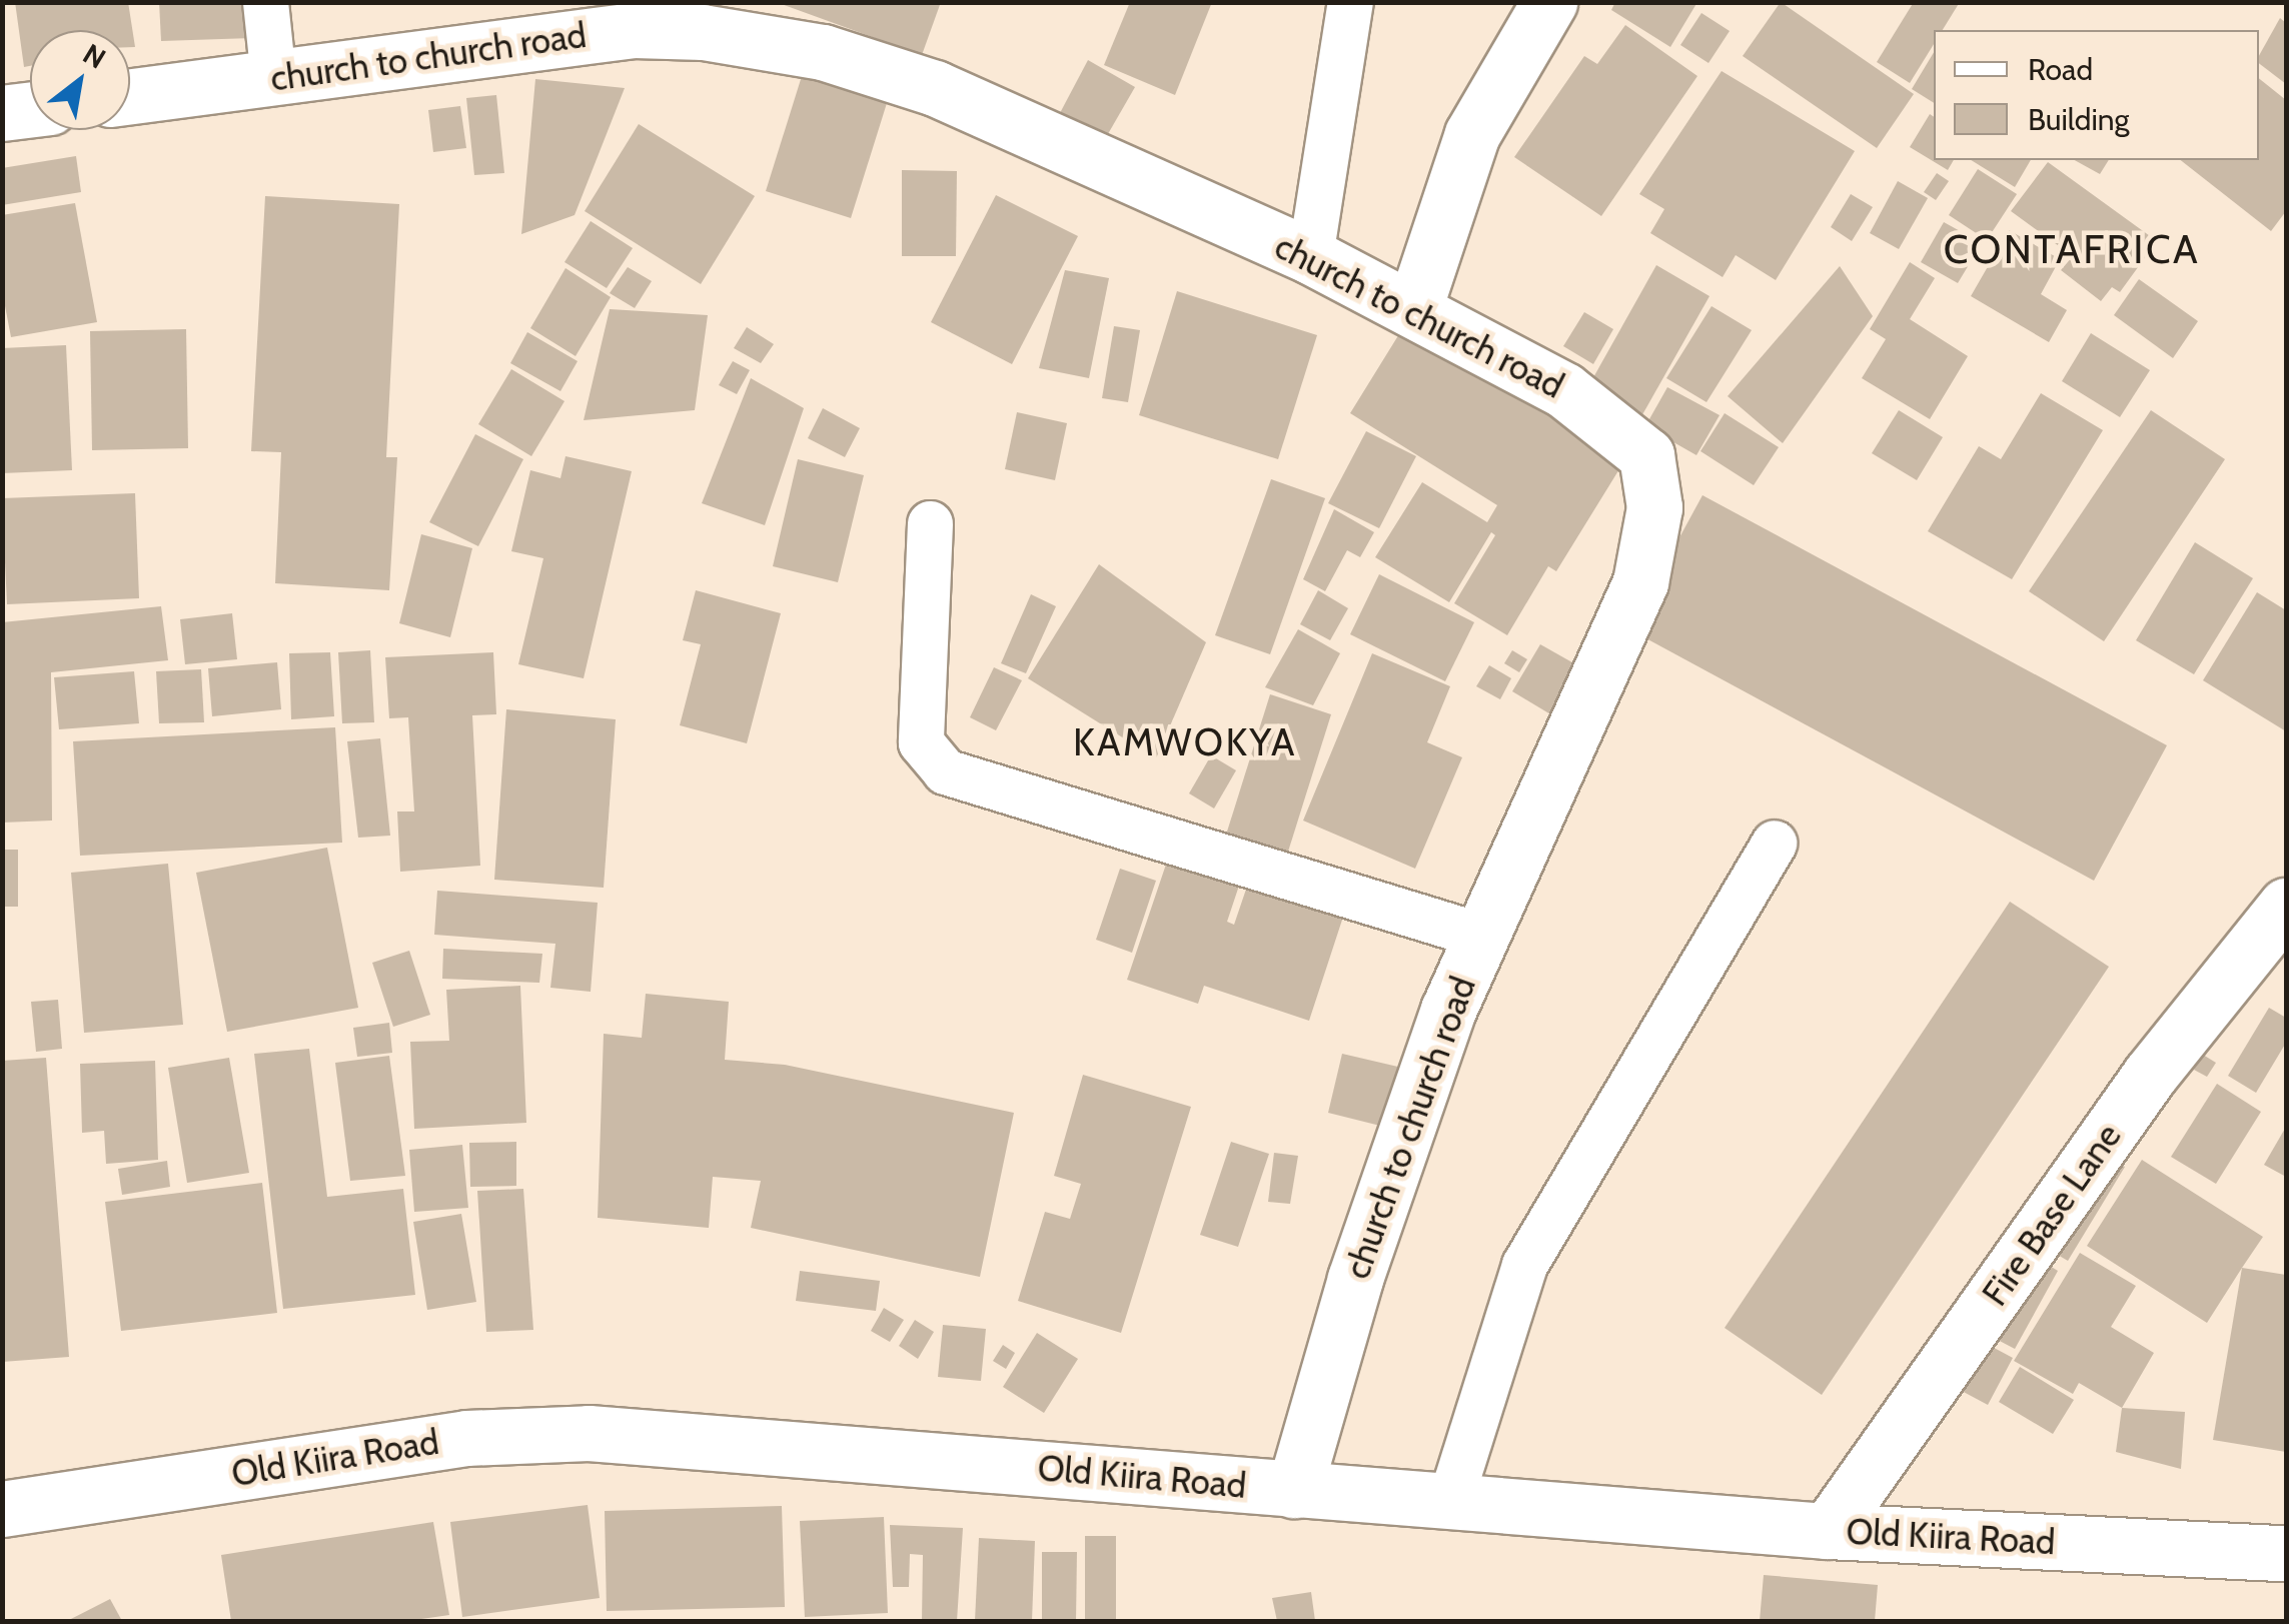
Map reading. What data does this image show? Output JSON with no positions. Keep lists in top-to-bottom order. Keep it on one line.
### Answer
{"streets":{"street":["church to church road","Fire Base Lane","Old Kiira Road"]},"crossings":[["church to church road","Old Kiira Road"],["Fire Base Lane","Old Kiira Road"]],"districts":["CONTAFRICA","KAMWOKYA"],"legend":["Road","Building"],"north":"top right"}
